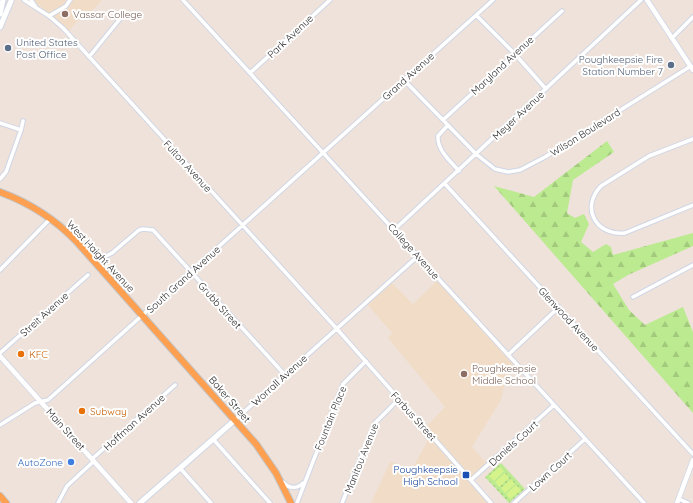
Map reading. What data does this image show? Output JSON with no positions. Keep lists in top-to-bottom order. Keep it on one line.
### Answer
{"streets":{"highway":["West Haight Avenue","Baker Street"],"main road":["Worrall Avenue"],"street":["Park Avenue","Maryland Avenue","Grand Avenue","Meyer Avenue","Wilson Boulevard","Fulton Avenue","College Avenue","South Grand Avenue","Grubb Street","Streit Avenue","Glenwood Avenue","Forbus Street","Fountain Place","Hoffman Avenue","Main Street","Daniels Court","Manitou Avenue","Lown Court"]},"crossings":[["Park Avenue","College Avenue"],["Maryland Avenue","Wilson Boulevard"],["Grand Avenue","Wilson Boulevard"],["Grand Avenue","College Avenue"],["Grand Avenue","South Grand Avenue"],["Meyer Avenue","Wilson Boulevard"],["Meyer Avenue","College Avenue"],["Meyer Avenue","Glenwood Avenue"],["Fulton Avenue","South Grand Avenue"],["Fulton Avenue","Worrall Avenue"],["Fulton Avenue","Forbus Street"],["College Avenue","South Grand Avenue"],["College Avenue","Worrall Avenue"],["College Avenue","Daniels Court"],["College Avenue","Lown Court"],["West Haight Avenue","South Grand Avenue"],["West Haight Avenue","Baker Street"],["South Grand Avenue","Grubb Street"],["South Grand Avenue","Baker Street"],["South Grand Avenue","Main Street"],["Grubb Street","Worrall Avenue"],["Streit Avenue","Main Street"],["Worrall Avenue","Baker Street"],["Worrall Avenue","Forbus Street"],["Forbus Street","Fountain Place"],["Forbus Street","Daniels Court"],["Forbus Street","Manitou Avenue"],["Hoffman Avenue","Main Street"]],"places":{"other":["Vassar College","United States Post Office","Poughkeepsie Fire Station Number 7","KFC","Poughkeepsie Middle School","Subway","AutoZone"],"transit":["Poughkeepsie High School"]}}
